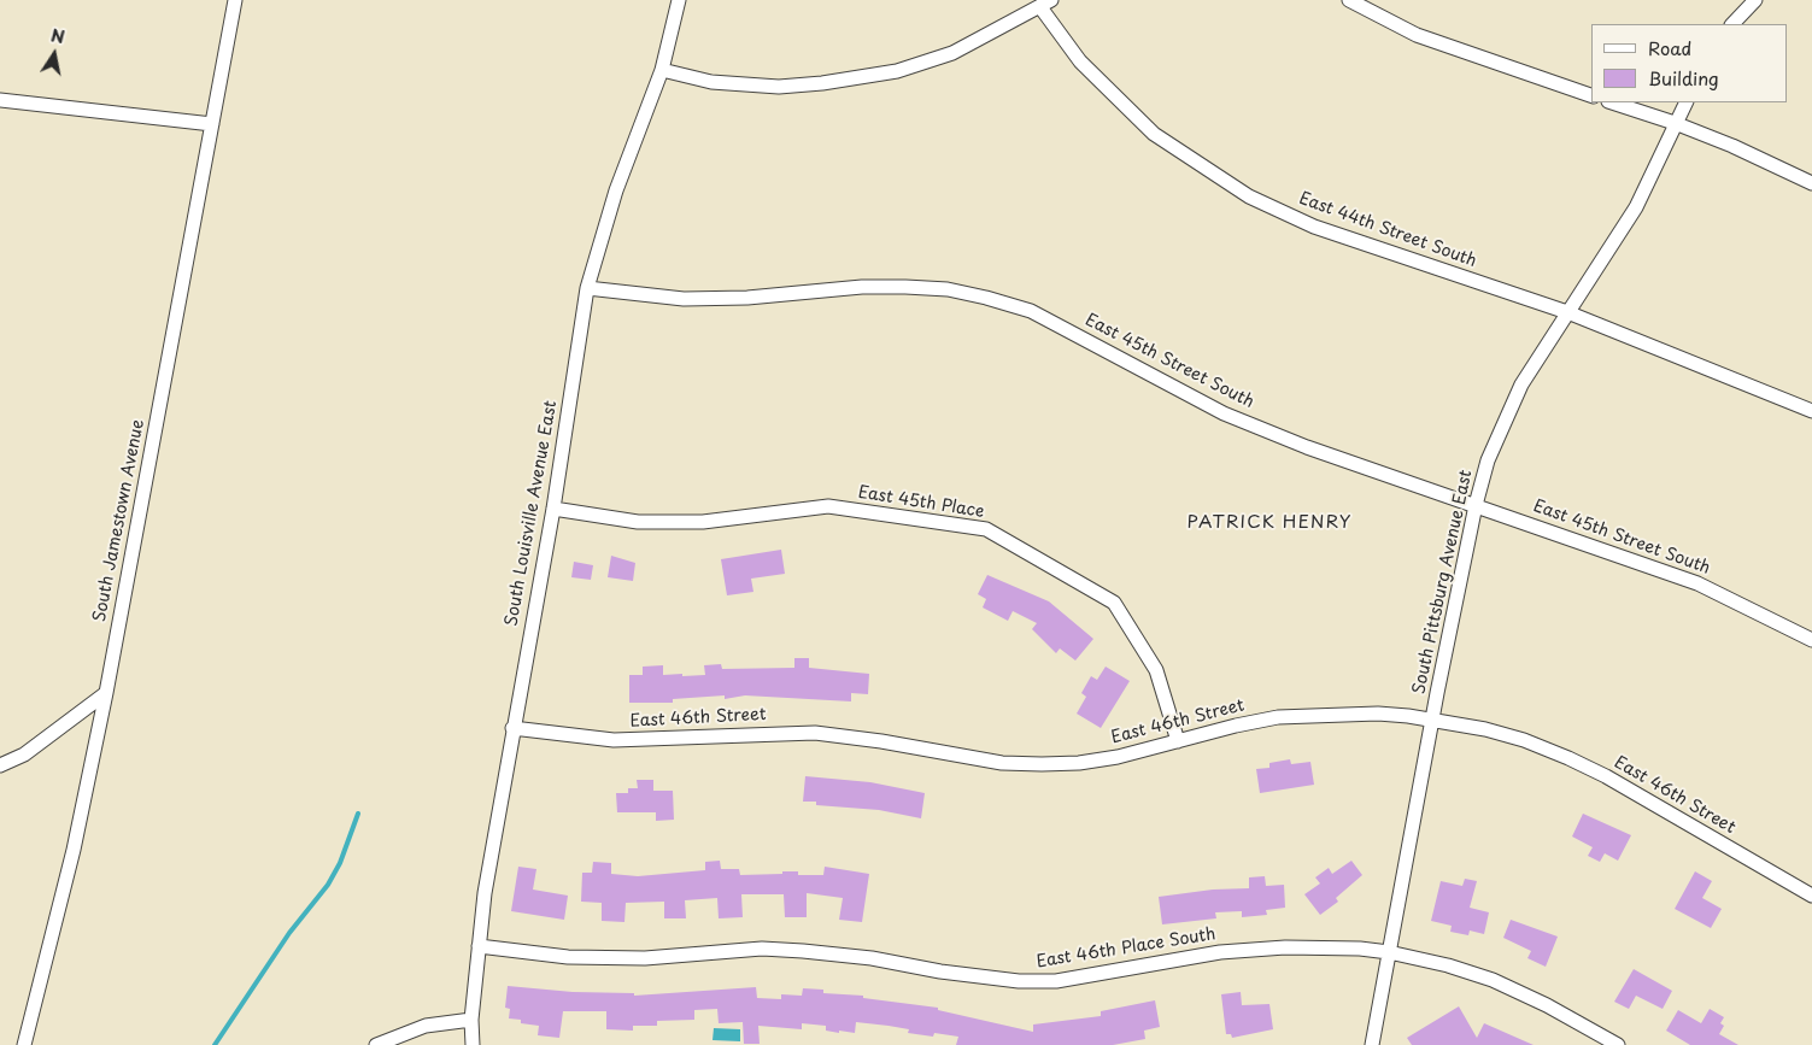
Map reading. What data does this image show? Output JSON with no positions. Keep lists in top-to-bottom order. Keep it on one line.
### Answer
{"streets":{"street":["East 44th Street South","East 45th Street South","East 45th Place","South Louisville Avenue East","South Jamestown Avenue","South Pittsburg Avenue East","East 46th Street","East 46th Place South"]},"crossings":[["East 44th Street South","South Louisville Avenue East"],["East 44th Street South","South Pittsburg Avenue East"],["East 45th Street South","South Louisville Avenue East"],["East 45th Street South","South Pittsburg Avenue East"],["East 45th Place","South Louisville Avenue East"],["East 45th Place","East 46th Street"],["South Louisville Avenue East","East 46th Street"],["South Louisville Avenue East","East 46th Place South"],["South Pittsburg Avenue East","East 46th Street"],["South Pittsburg Avenue East","East 46th Place South"]],"districts":["PATRICK HENRY"],"legend":["Road","Building"],"north":"top"}
